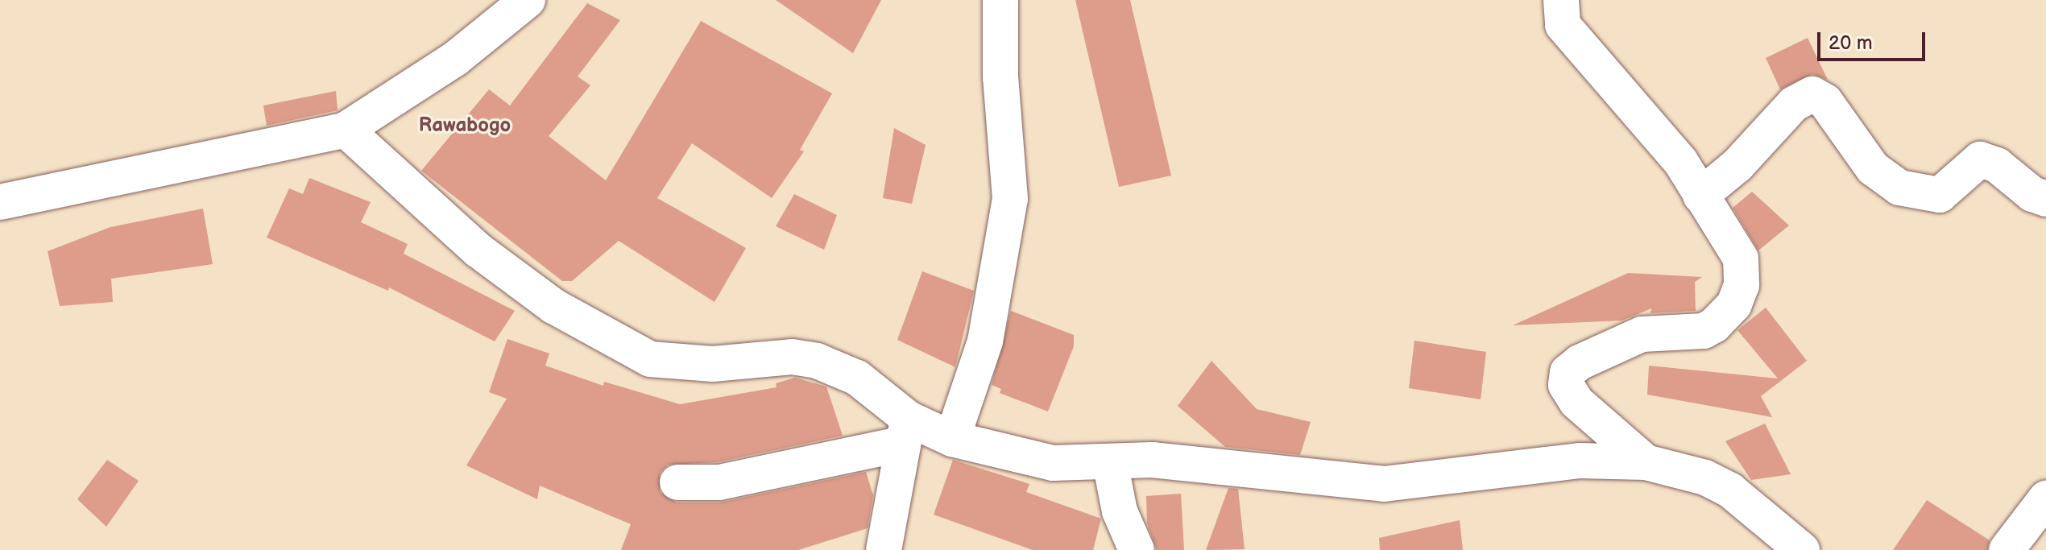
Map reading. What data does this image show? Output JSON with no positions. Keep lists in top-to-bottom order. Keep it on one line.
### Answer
{"districts":["Rawabogo"],"scale_bar":"20 m"}
